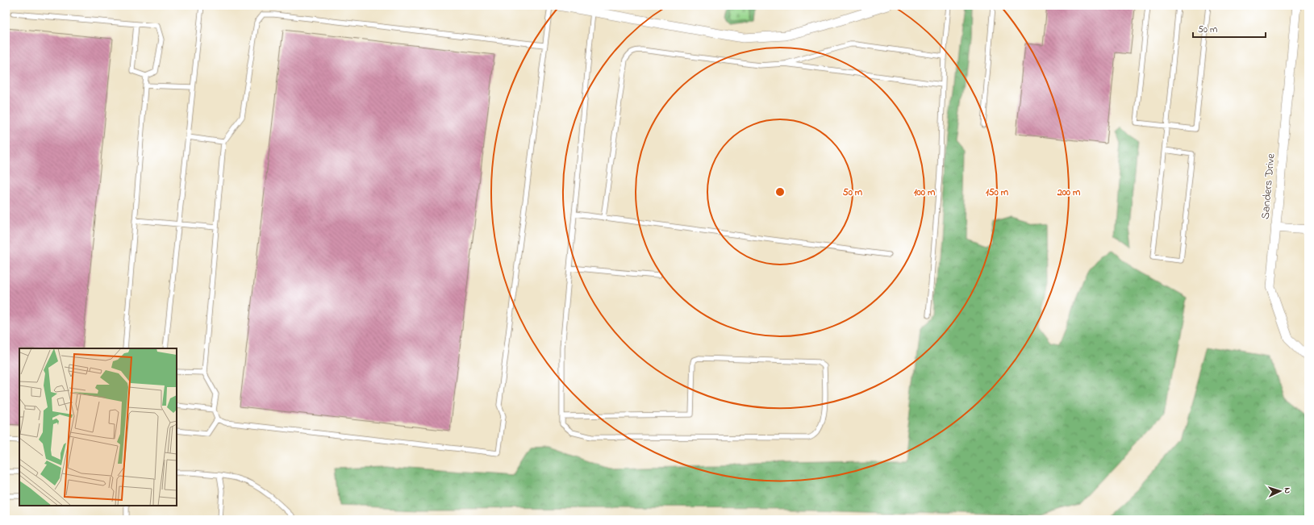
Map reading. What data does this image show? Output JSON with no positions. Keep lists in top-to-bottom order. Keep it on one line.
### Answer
{"streets":{"street":["Sanders Drive"]},"scale_bar":"50 m","north":"right","rings":["50 m","100 m","150 m","200 m"]}
